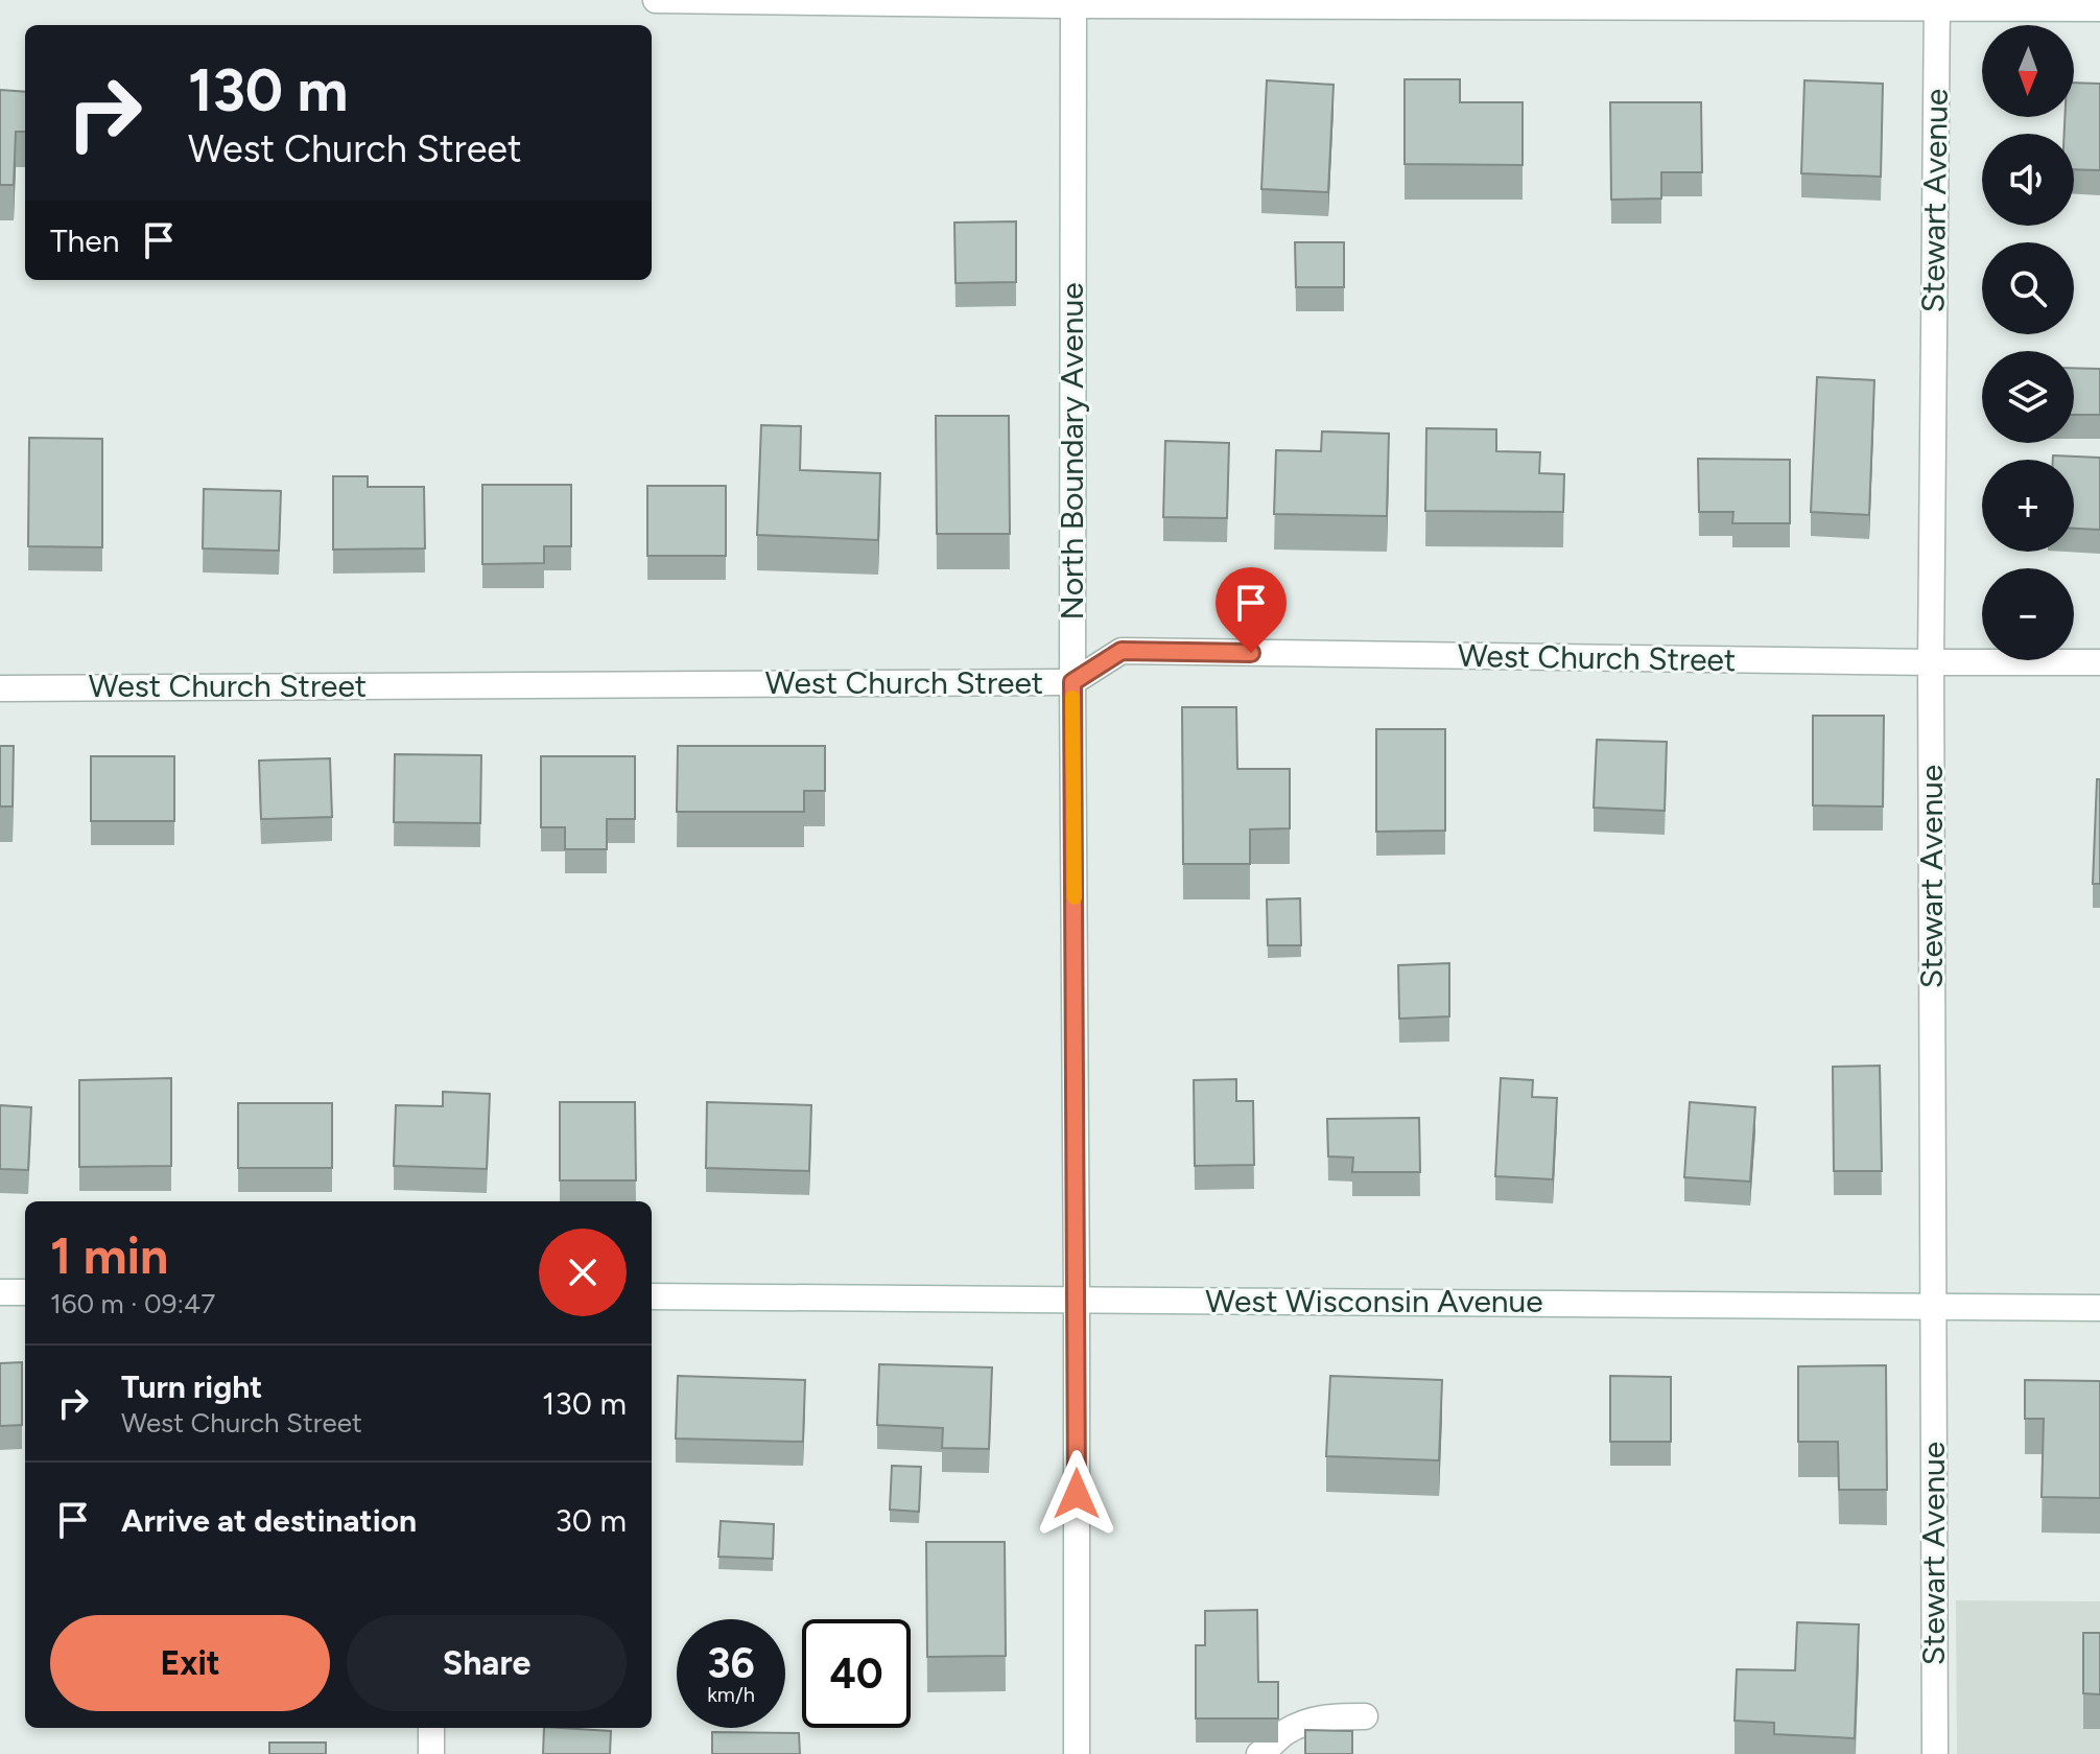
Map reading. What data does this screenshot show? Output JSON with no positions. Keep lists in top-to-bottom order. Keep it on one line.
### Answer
{"streets":{"street":["Stewart Avenue","North Boundary Avenue","West Church Street","West Wisconsin Avenue"]},"crossings":[["Stewart Avenue","West Church Street"],["Stewart Avenue","West Wisconsin Avenue"],["North Boundary Avenue","West Church Street"],["North Boundary Avenue","West Wisconsin Avenue"]],"north":"bottom","page":{"map_buttons":["+","−"],"turn":["130 m","West Church Street"],"then":"Then","heading":["1 min","160 m · 09:47"],"list":[{"name":"Turn right","note":"West Church Street","value":"130 m"},{"name":"Arrive at destination","value":"30 m"}],"buttons":["Exit","Share"],"speed":"36 km/h","limit":"40"}}
